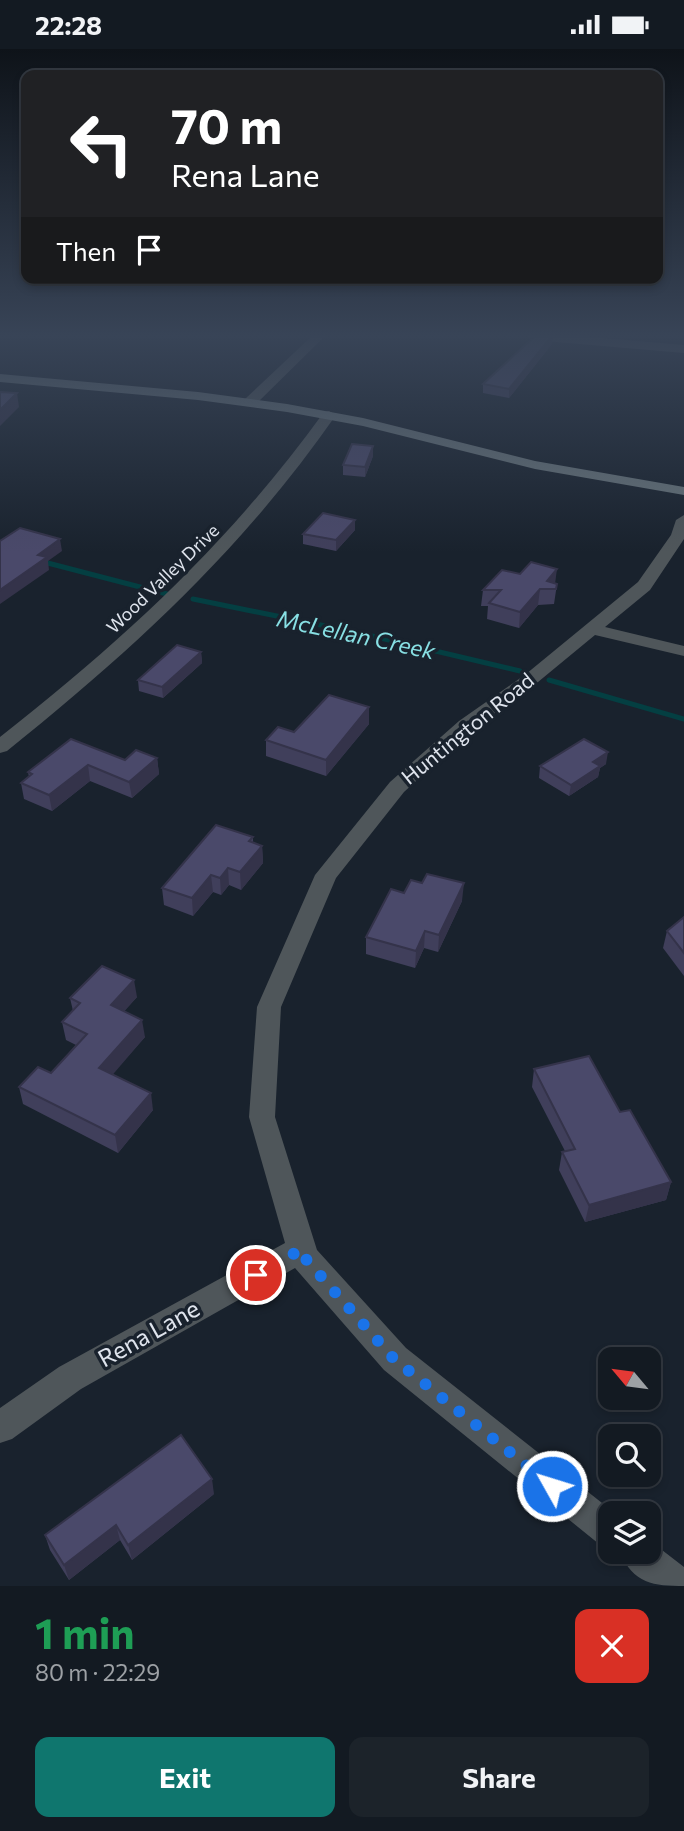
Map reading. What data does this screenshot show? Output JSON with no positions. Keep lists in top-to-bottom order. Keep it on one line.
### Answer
{"streets":{"street":["Wood Valley Drive","Huntington Road","Rena Lane"]},"crossings":[["Huntington Road","Rena Lane"]],"water":["McLellan Creek"],"north":"top left","page":{"status":"22:28","turn":["70 m","Rena Lane"],"then":"Then","heading":["1 min","80 m · 22:29"],"buttons":["Exit","Share"]}}
